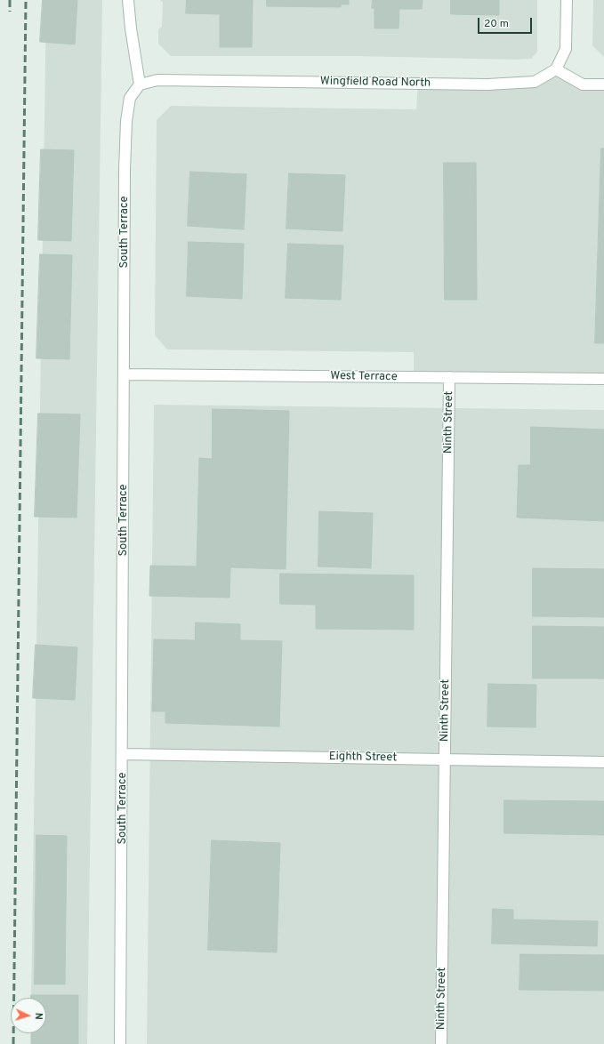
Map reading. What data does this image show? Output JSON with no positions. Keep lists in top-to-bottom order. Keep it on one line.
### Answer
{"streets":{"street":["Wingfield Road North","South Terrace","West Terrace","Ninth Street","Eighth Street"]},"crossings":[["Wingfield Road North","South Terrace"],["South Terrace","West Terrace"],["South Terrace","Eighth Street"],["West Terrace","Ninth Street"],["Ninth Street","Eighth Street"]],"scale_bar":"20 m","north":"right"}
